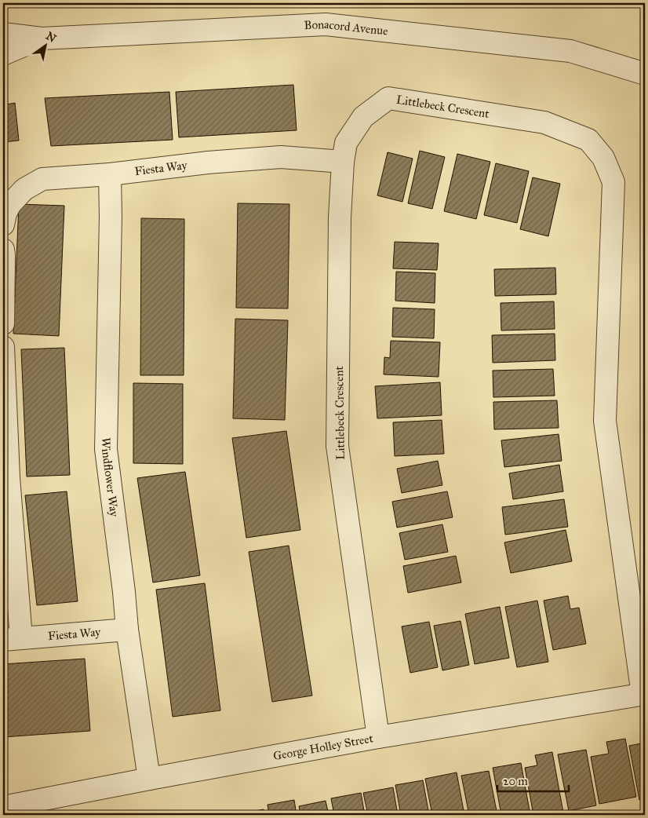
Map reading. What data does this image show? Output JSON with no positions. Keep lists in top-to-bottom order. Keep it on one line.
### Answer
{"streets":{"street":["Bonacord Avenue","Littlebeck Crescent","Fiesta Way","Windflower Way","George Holley Street"]},"crossings":[["Littlebeck Crescent","Fiesta Way"],["Littlebeck Crescent","George Holley Street"],["Fiesta Way","Windflower Way"],["Windflower Way","George Holley Street"]],"scale_bar":"20 m","north":"top right"}
